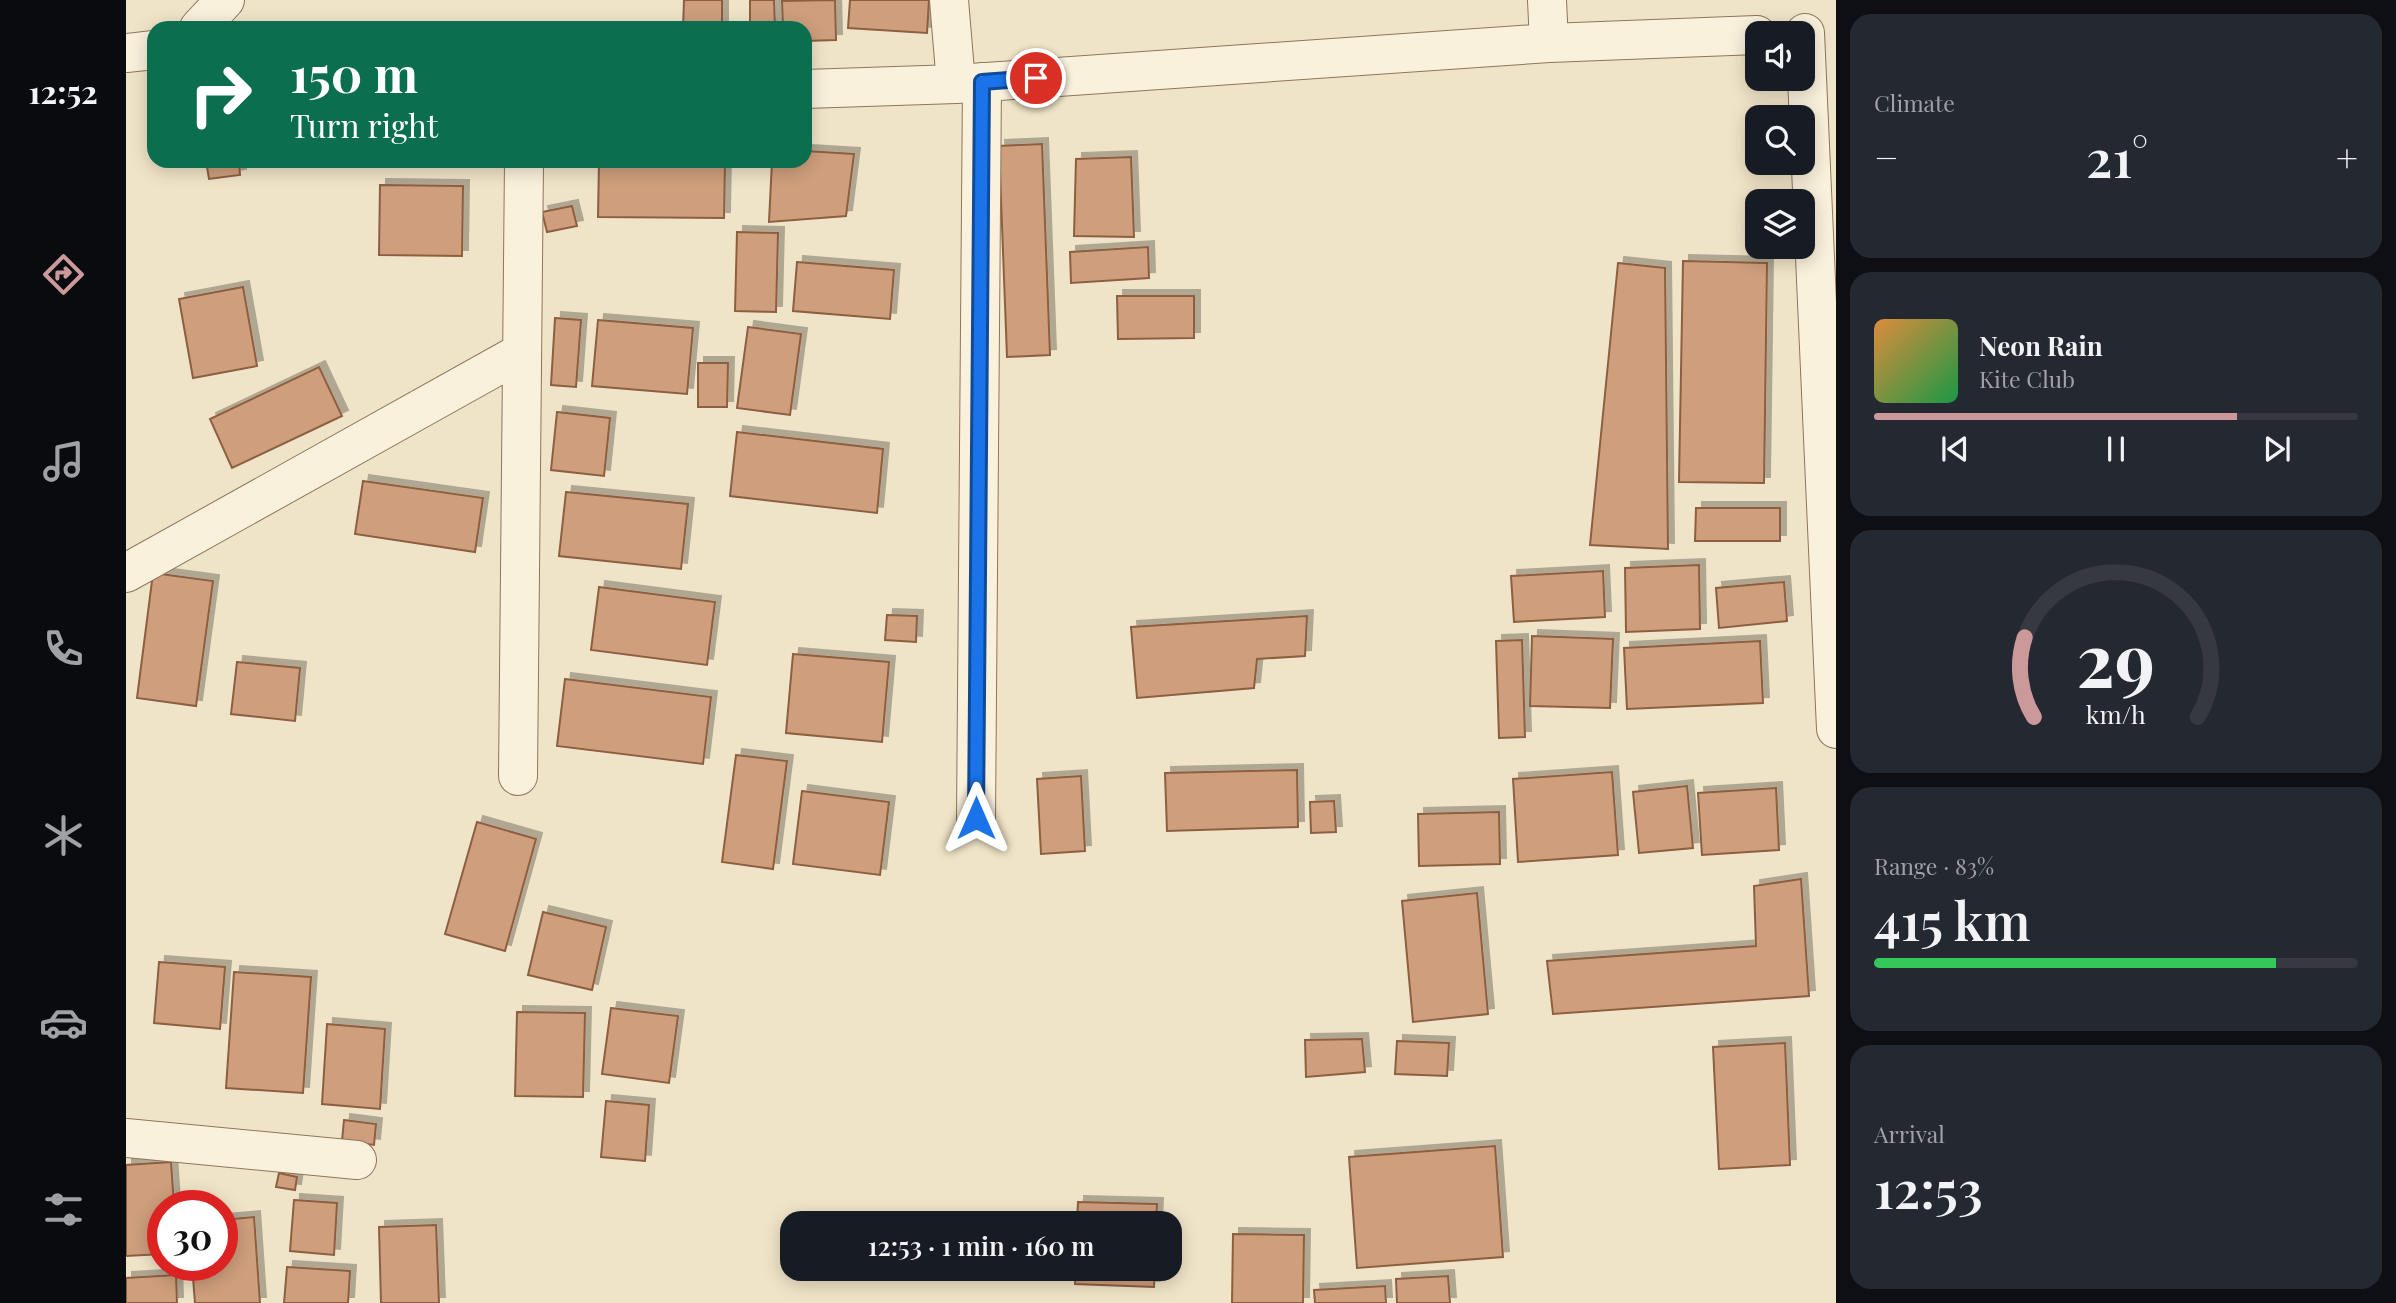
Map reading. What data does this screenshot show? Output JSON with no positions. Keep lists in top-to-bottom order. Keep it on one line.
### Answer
{"page":{"tabs":"12:52","tile":["Climate",["Range · 83%","415 km"],["Arrival","12:53"]],"turn":["150 m","Turn right"],"heat":["−","21°","+"],"song":["Neon Rain","Kite Club"],"limit":"30","trip":"12:53 · 1 min · 160 m","gauge":["29","km/h"]}}
